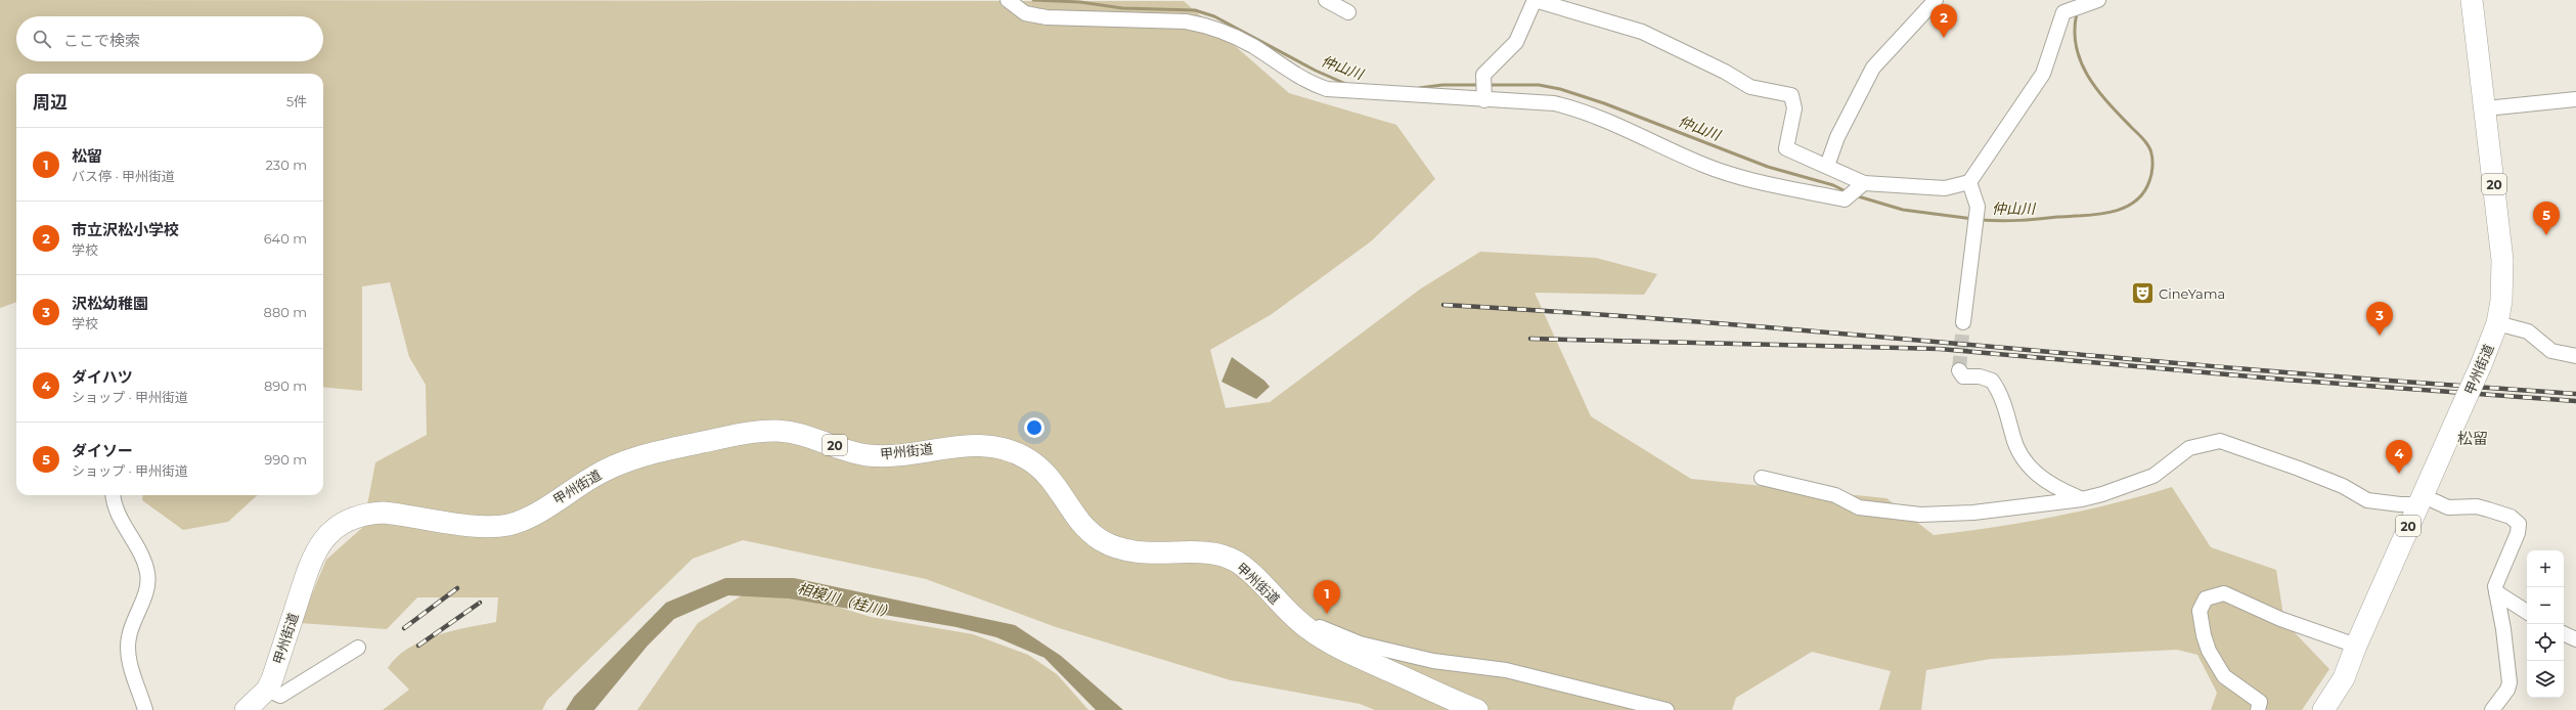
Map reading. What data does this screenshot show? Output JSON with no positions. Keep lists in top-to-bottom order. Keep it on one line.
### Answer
{"streets":{"highway":["20","甲州街道"]},"districts":["松留"],"water":["仲山川","相模川（桂川）"],"places":{"theatre":["CineYama"]},"page":{"pins":["2","5","3","4","1"],"search":"ここで検索","heading":["周辺","5件"],"list":[{"mark":"1","name":"松留","note":"バス停 · 甲州街道","value":"230 m"},{"mark":"2","name":"市立沢松小学校","note":"学校","value":"640 m"},{"mark":"3","name":"沢松幼稚園","note":"学校","value":"880 m"},{"mark":"4","name":"ダイハツ","note":"ショップ · 甲州街道","value":"890 m"},{"mark":"5","name":"ダイソー","note":"ショップ · 甲州街道","value":"990 m"}],"map_buttons":["+","−"]}}
